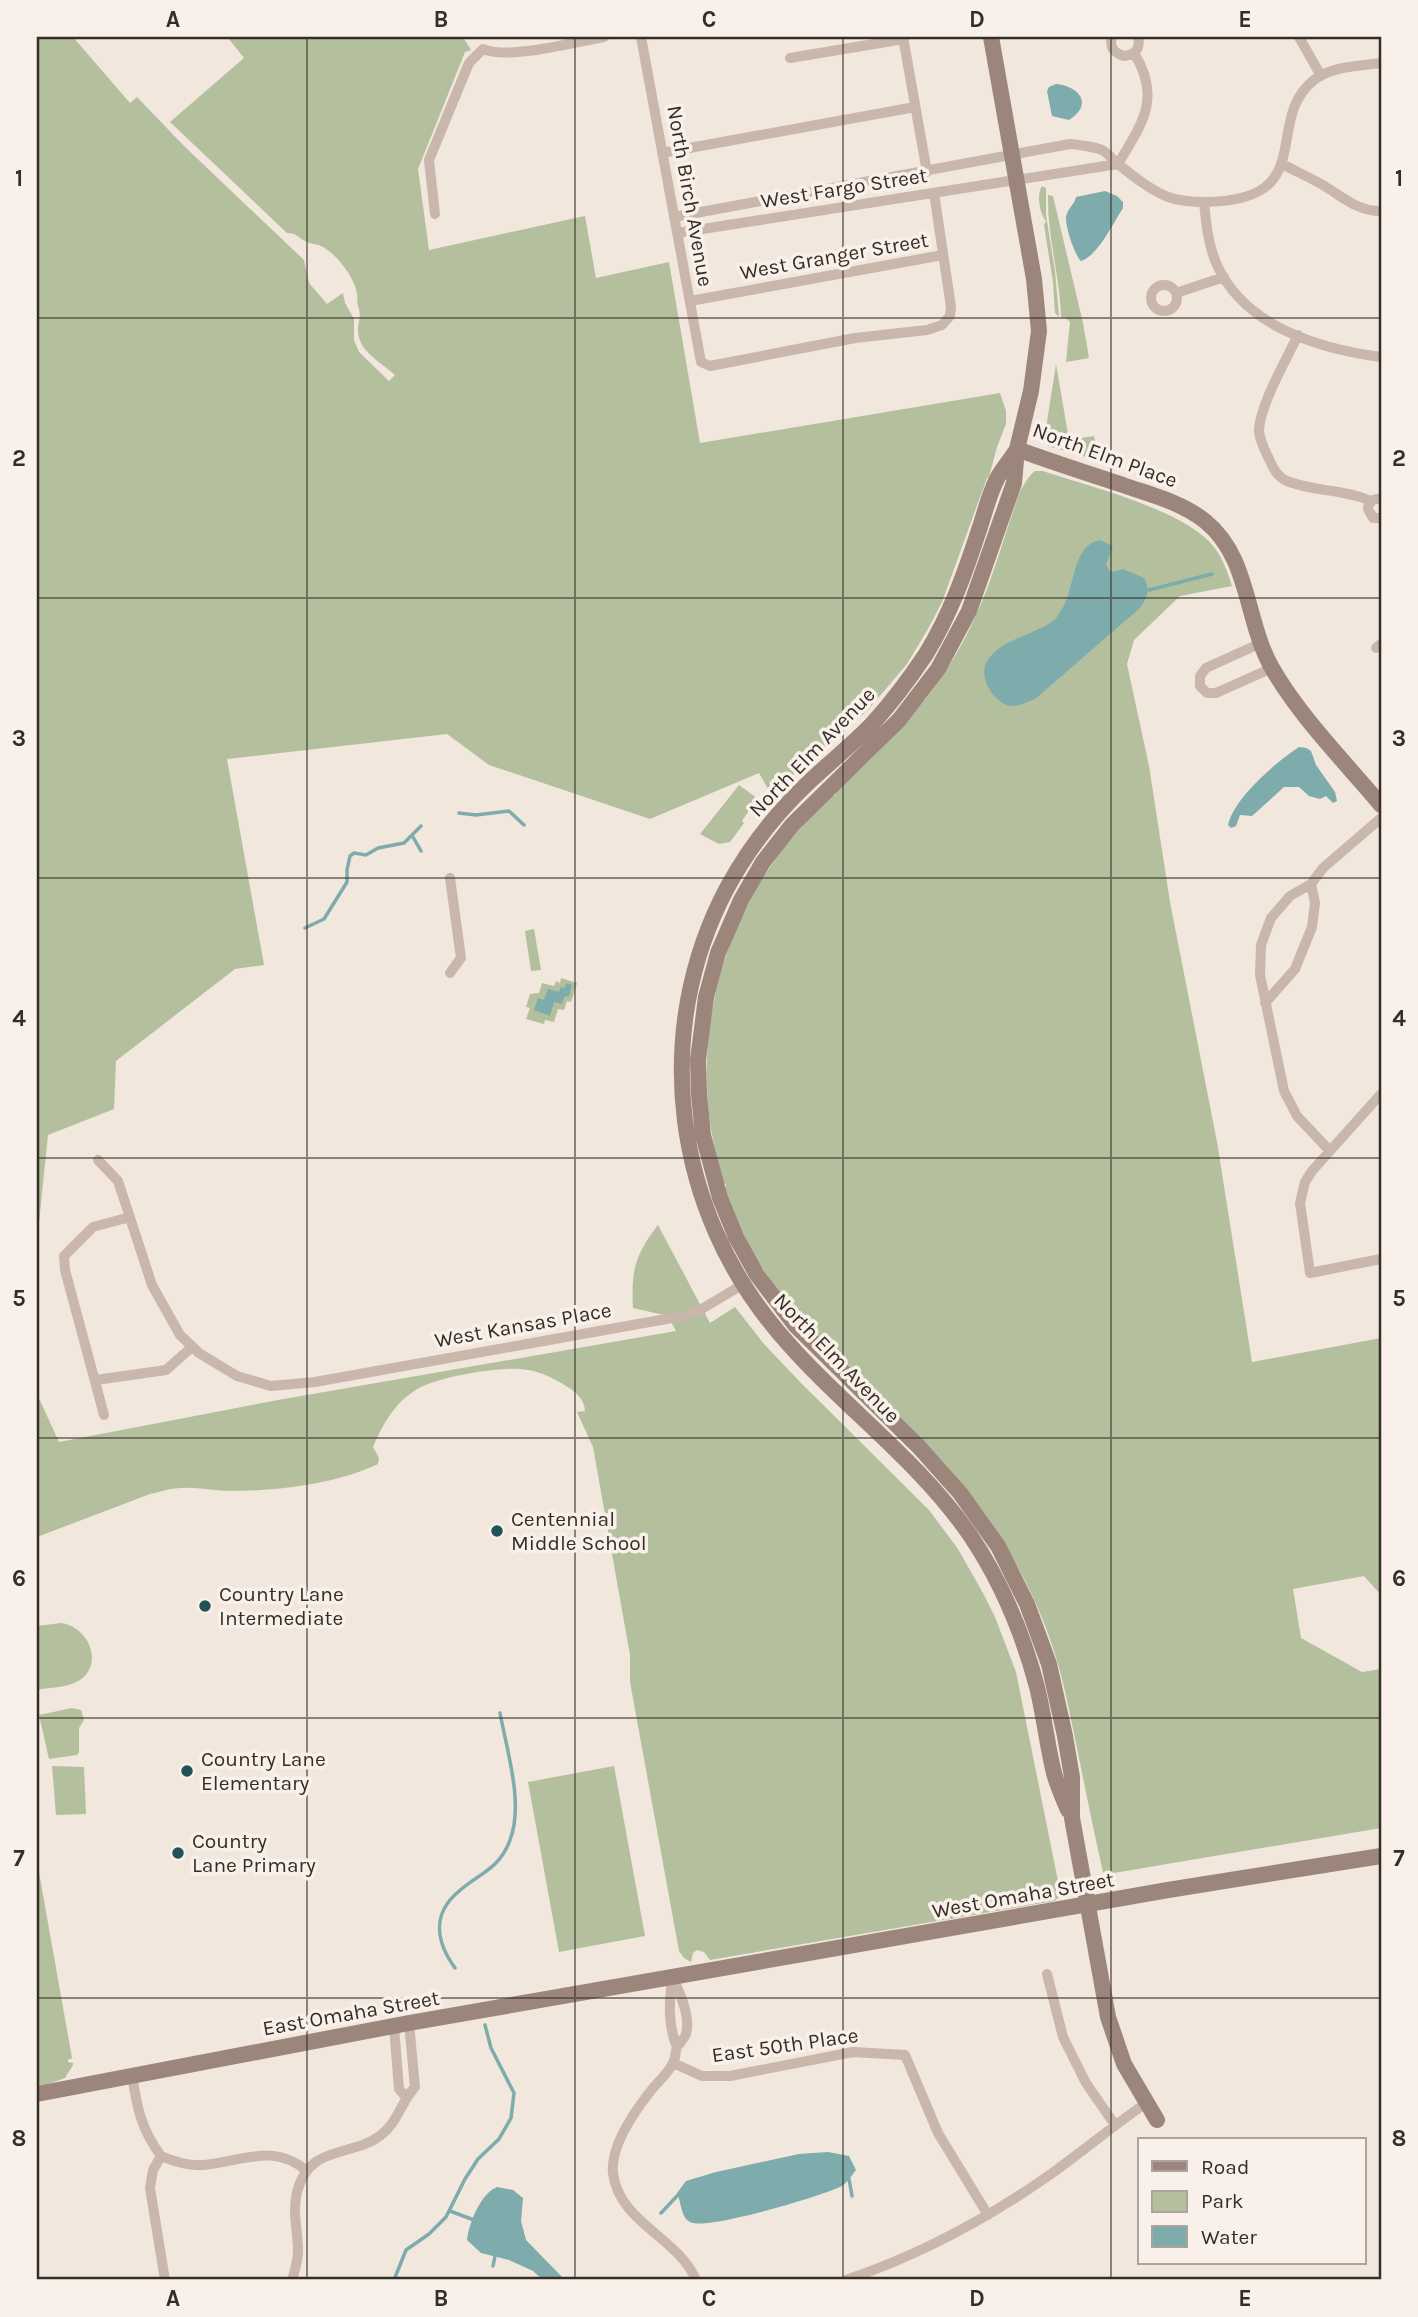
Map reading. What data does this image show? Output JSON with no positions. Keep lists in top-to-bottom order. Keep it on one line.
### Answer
{"streets":{"main road":["North Elm Place","North Elm Avenue","West Omaha Street","East Omaha Street"],"street":["West Fargo Street","North Birch Avenue","West Granger Street","West Kansas Place","East 50th Place"]},"crossings":[["West Fargo Street","North Birch Avenue"],["West Fargo Street","North Elm Place"],["North Birch Avenue","West Granger Street"],["North Elm Place","North Elm Avenue"],["North Elm Avenue","West Kansas Place"],["West Omaha Street","East Omaha Street"]],"places":["Centennial Middle School","Country Lane Intermediate","Country Lane Elementary","Country Lane Primary"],"legend":["Road","Park","Water"],"grid":{"columns":["A","B","C","D","E"],"rows":["1","2","3","4","5","6","7","8"]}}
